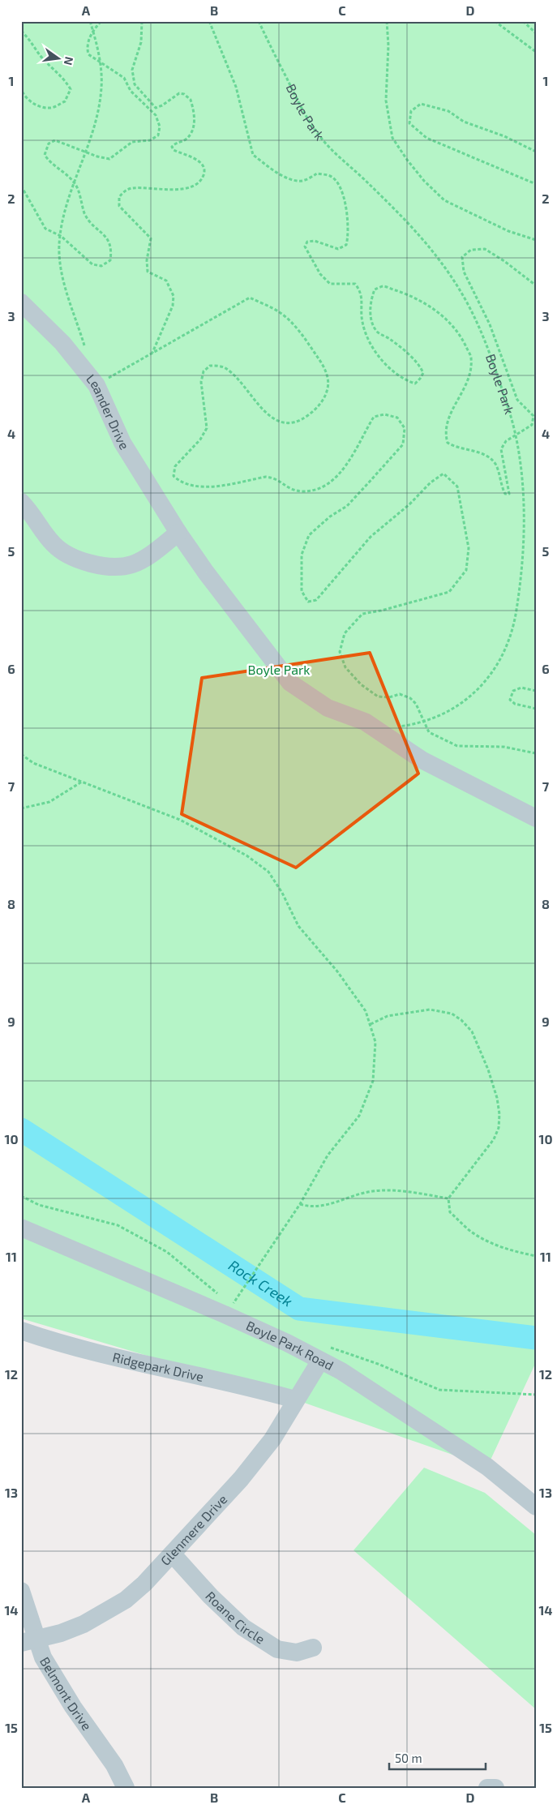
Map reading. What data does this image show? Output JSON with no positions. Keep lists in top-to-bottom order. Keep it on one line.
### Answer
{"streets":{"street":["Leander Drive","Boyle Park Road","Ridgepark Drive","Glenmere Drive","Roane Circle","Belmont Drive"],"path":["Boyle Park"]},"crossings":[["Boyle Park Road","Glenmere Drive"],["Ridgepark Drive","Glenmere Drive"],["Glenmere Drive","Roane Circle"],["Glenmere Drive","Belmont Drive"]],"water":["Rock Creek"],"parks":["Boyle Park"],"scale_bar":"50 m","north":"right","grid":{"columns":["A","B","C","D"],"rows":["1","2","3","4","5","6","7","8","9","10","11","12","13","14","15"]}}
